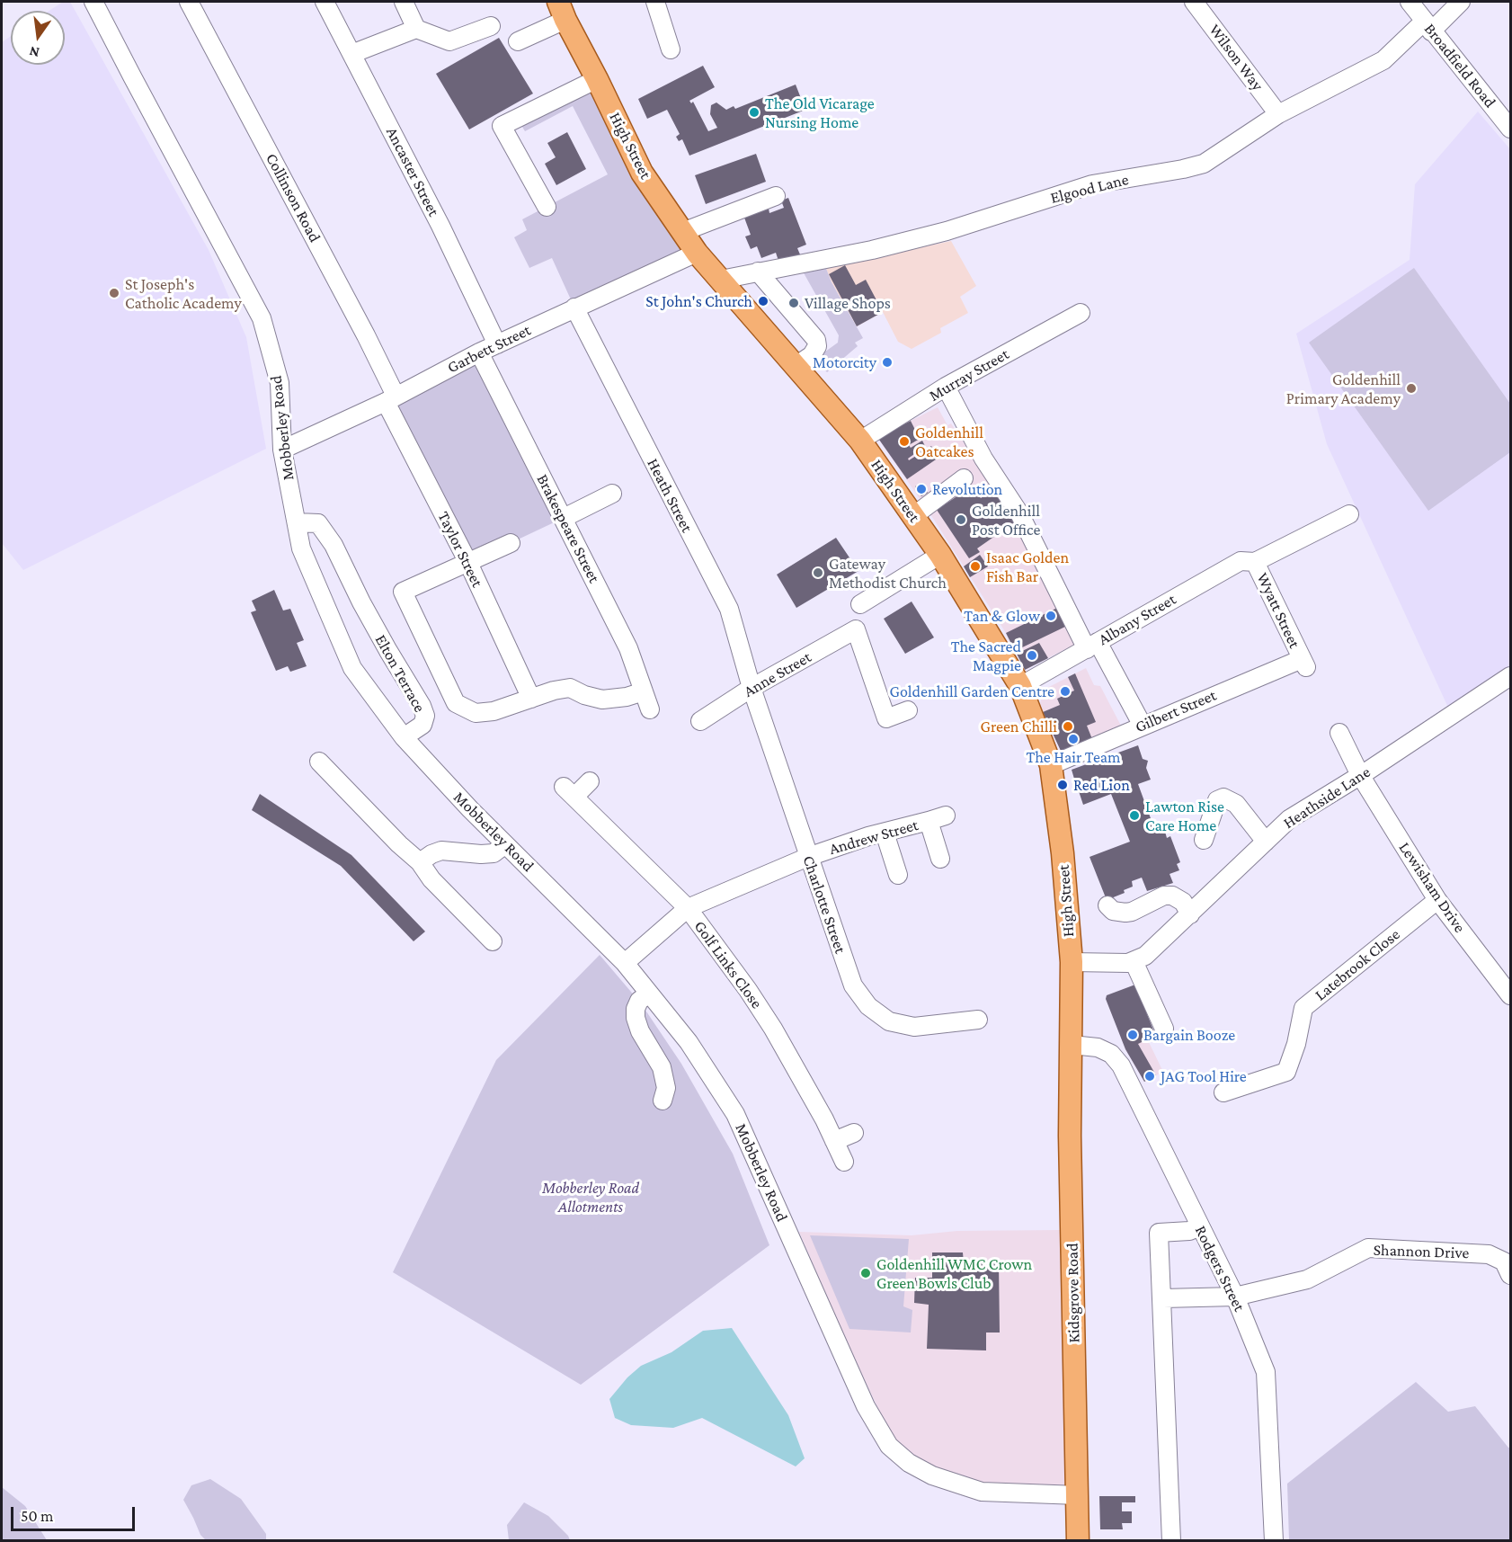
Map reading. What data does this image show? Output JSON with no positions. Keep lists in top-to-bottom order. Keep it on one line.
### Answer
{"streets":{"main road":["High Street","Kidsgrove Road"],"street":["Wilson Way","Broadfield Road","Ancaster Street","Elgood Lane","Collinson Road","Garbett Street","Murray Street","Mobberley Road","Heath Street","Brakespeare Street","Taylor Street","Wyatt Street","Albany Street","Elton Terrace","Anne Street","Gilbert Street","Heathside Lane","Andrew Street","Lewisham Drive","Charlotte Street","Golf Links Close","Latebrook Close","Shannon Drive","Rodgers Street"]},"crossings":[["Wilson Way","Elgood Lane"],["Broadfield Road","Elgood Lane"],["High Street","Elgood Lane"],["High Street","Garbett Street"],["High Street","Murray Street"],["High Street","Albany Street"],["High Street","Gilbert Street"],["High Street","Rodgers Street"],["High Street","Kidsgrove Road"],["Ancaster Street","Garbett Street"],["Collinson Road","Garbett Street"],["Collinson Road","Taylor Street"],["Garbett Street","Mobberley Road"],["Garbett Street","Heath Street"],["Garbett Street","Brakespeare Street"],["Garbett Street","Taylor Street"],["Mobberley Road","Elton Terrace"],["Mobberley Road","Andrew Street"],["Mobberley Road","Kidsgrove Road"],["Heath Street","Anne Street"],["Heath Street","Charlotte Street"],["Wyatt Street","Albany Street"],["Wyatt Street","Gilbert Street"],["Anne Street","Charlotte Street"],["Heathside Lane","Lewisham Drive"],["Andrew Street","Charlotte Street"],["Andrew Street","Golf Links Close"],["Lewisham Drive","Latebrook Close"],["Shannon Drive","Rodgers Street"],["Rodgers Street","Kidsgrove Road"]],"parks":["Mobberley Road Allotments"],"places":["The Old Vicarage Nursing Home","St Joseph's Catholic Academy","St John's Church","Village Shops","Motorcity","Goldenhill Primary Academy","Goldenhill Oatcakes","Revolution","Goldenhill Post Office","Isaac Golden Fish Bar","Gateway Methodist Church","Tan & Glow","The Sacred Magpie","Goldenhill Garden Centre","Green Chilli","The Hair Team","Red Lion","Lawton Rise Care Home","Bargain Booze","JAG Tool Hire","Goldenhill WMC Crown Green Bowls Club"],"scale_bar":"50 m","north":"bottom"}
